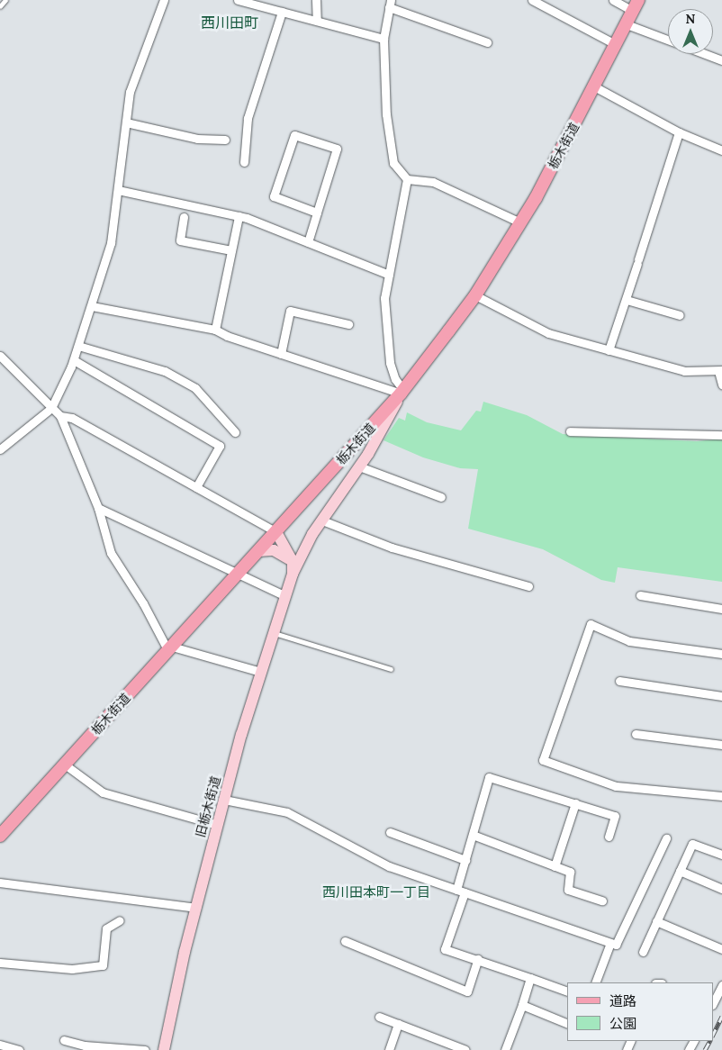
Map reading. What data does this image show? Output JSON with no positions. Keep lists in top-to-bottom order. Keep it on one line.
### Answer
{"streets":{"main road":["栃木街道","旧栃木街道"]},"crossings":[["栃木街道","旧栃木街道"]],"districts":["西川田町","西川田本町一丁目"],"legend":["道路","公園"],"north":"top"}
